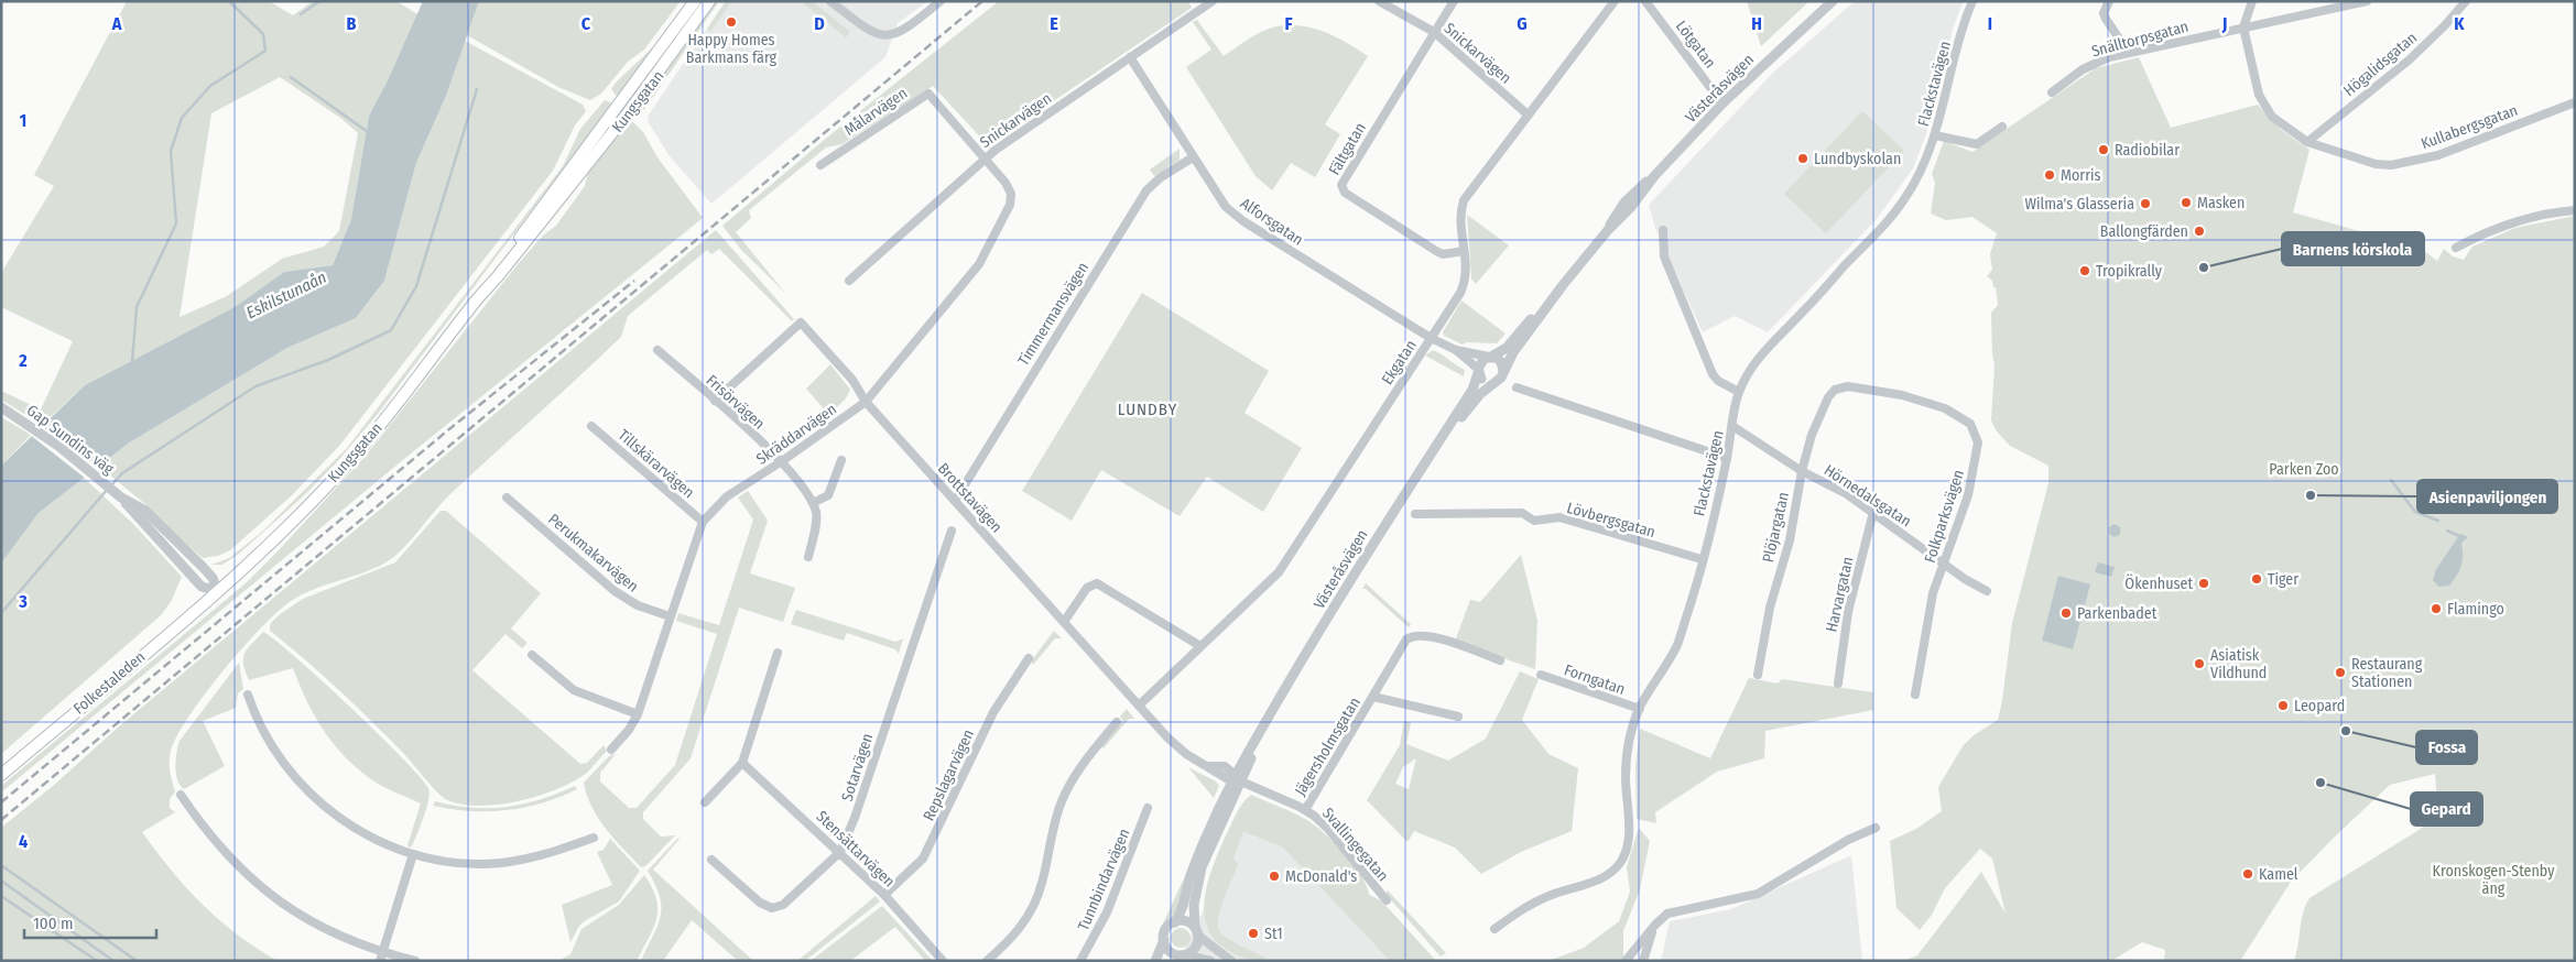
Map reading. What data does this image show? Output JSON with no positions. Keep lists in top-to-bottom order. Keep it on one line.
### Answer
{"streets":{"main road":["Kungsgatan","Folkestaleden"],"street":["Snälltorpsgatan","Lötgatan","Snickarvägen","Högalidsgatan","Flackstavägen","Västeråsvägen","Målarvägen","Kullabergsgatan","Fältgatan","Alforsgatan","Timmermansvägen","Ekgatan","Frisörvägen","Skräddarvägen","Gap Sundins väg","Tillskärarvägen","Hörnedalsgatan","Brottstavägen","Folkparksvägen","Lövbergsgatan","Plöjargatan","Perukmakarvägen","Harvargatan","Forngatan","Jägersholmsgatan","Sotarvägen","Repslagarvägen","Svallingegatan","Stensättarvägen","Tunnbindarvägen"]},"crossings":[["Lötgatan","Västeråsvägen"],["Snickarvägen","Målarvägen"],["Snickarvägen","Fältgatan"],["Snickarvägen","Alforsgatan"],["Snickarvägen","Ekgatan"],["Snickarvägen","Skräddarvägen"],["Högalidsgatan","Kullabergsgatan"],["Flackstavägen","Hörnedalsgatan"],["Flackstavägen","Lövbergsgatan"],["Flackstavägen","Forngatan"],["Västeråsvägen","Alforsgatan"],["Västeråsvägen","Brottstavägen"],["Västeråsvägen","Svallingegatan"],["Kungsgatan","Gap Sundins väg"],["Kungsgatan","Folkestaleden"],["Målarvägen","Skräddarvägen"],["Fältgatan","Ekgatan"],["Alforsgatan","Timmermansvägen"],["Alforsgatan","Ekgatan"],["Timmermansvägen","Brottstavägen"],["Ekgatan","Brottstavägen"],["Frisörvägen","Skräddarvägen"],["Frisörvägen","Brottstavägen"],["Skräddarvägen","Tillskärarvägen"],["Skräddarvägen","Brottstavägen"],["Skräddarvägen","Perukmakarvägen"],["Gap Sundins väg","Folkestaleden"],["Hörnedalsgatan","Folkparksvägen"],["Hörnedalsgatan","Plöjargatan"],["Hörnedalsgatan","Harvargatan"],["Brottstavägen","Svallingegatan"],["Folkparksvägen","Plöjargatan"],["Jägersholmsgatan","Svallingegatan"],["Sotarvägen","Stensättarvägen"],["Repslagarvägen","Stensättarvägen"]],"districts":["LUNDBY"],"water":["Eskilstunaån"],"parks":["Parken Zoo","Kronskogen-Stenby äng"],"places":["Happy Homes Barkmans färg","Radiobilar","Lundbyskolan","Morris","Masken","Wilma's Glasseria","Ballongfärden","Barnens körskola","Tropikrally","Asienpaviljongen","Tiger","Ökenhuset","Flamingo","Parkenbadet","Asiatisk Vildhund","Restaurang Stationen","Leopard","Fossa","Gepard","Kamel","McDonald's","St1"],"scale_bar":"100 m","grid":{"columns":["A","B","C","D","E","F","G","H","I","J","K"],"rows":["1","2","3","4"]}}
